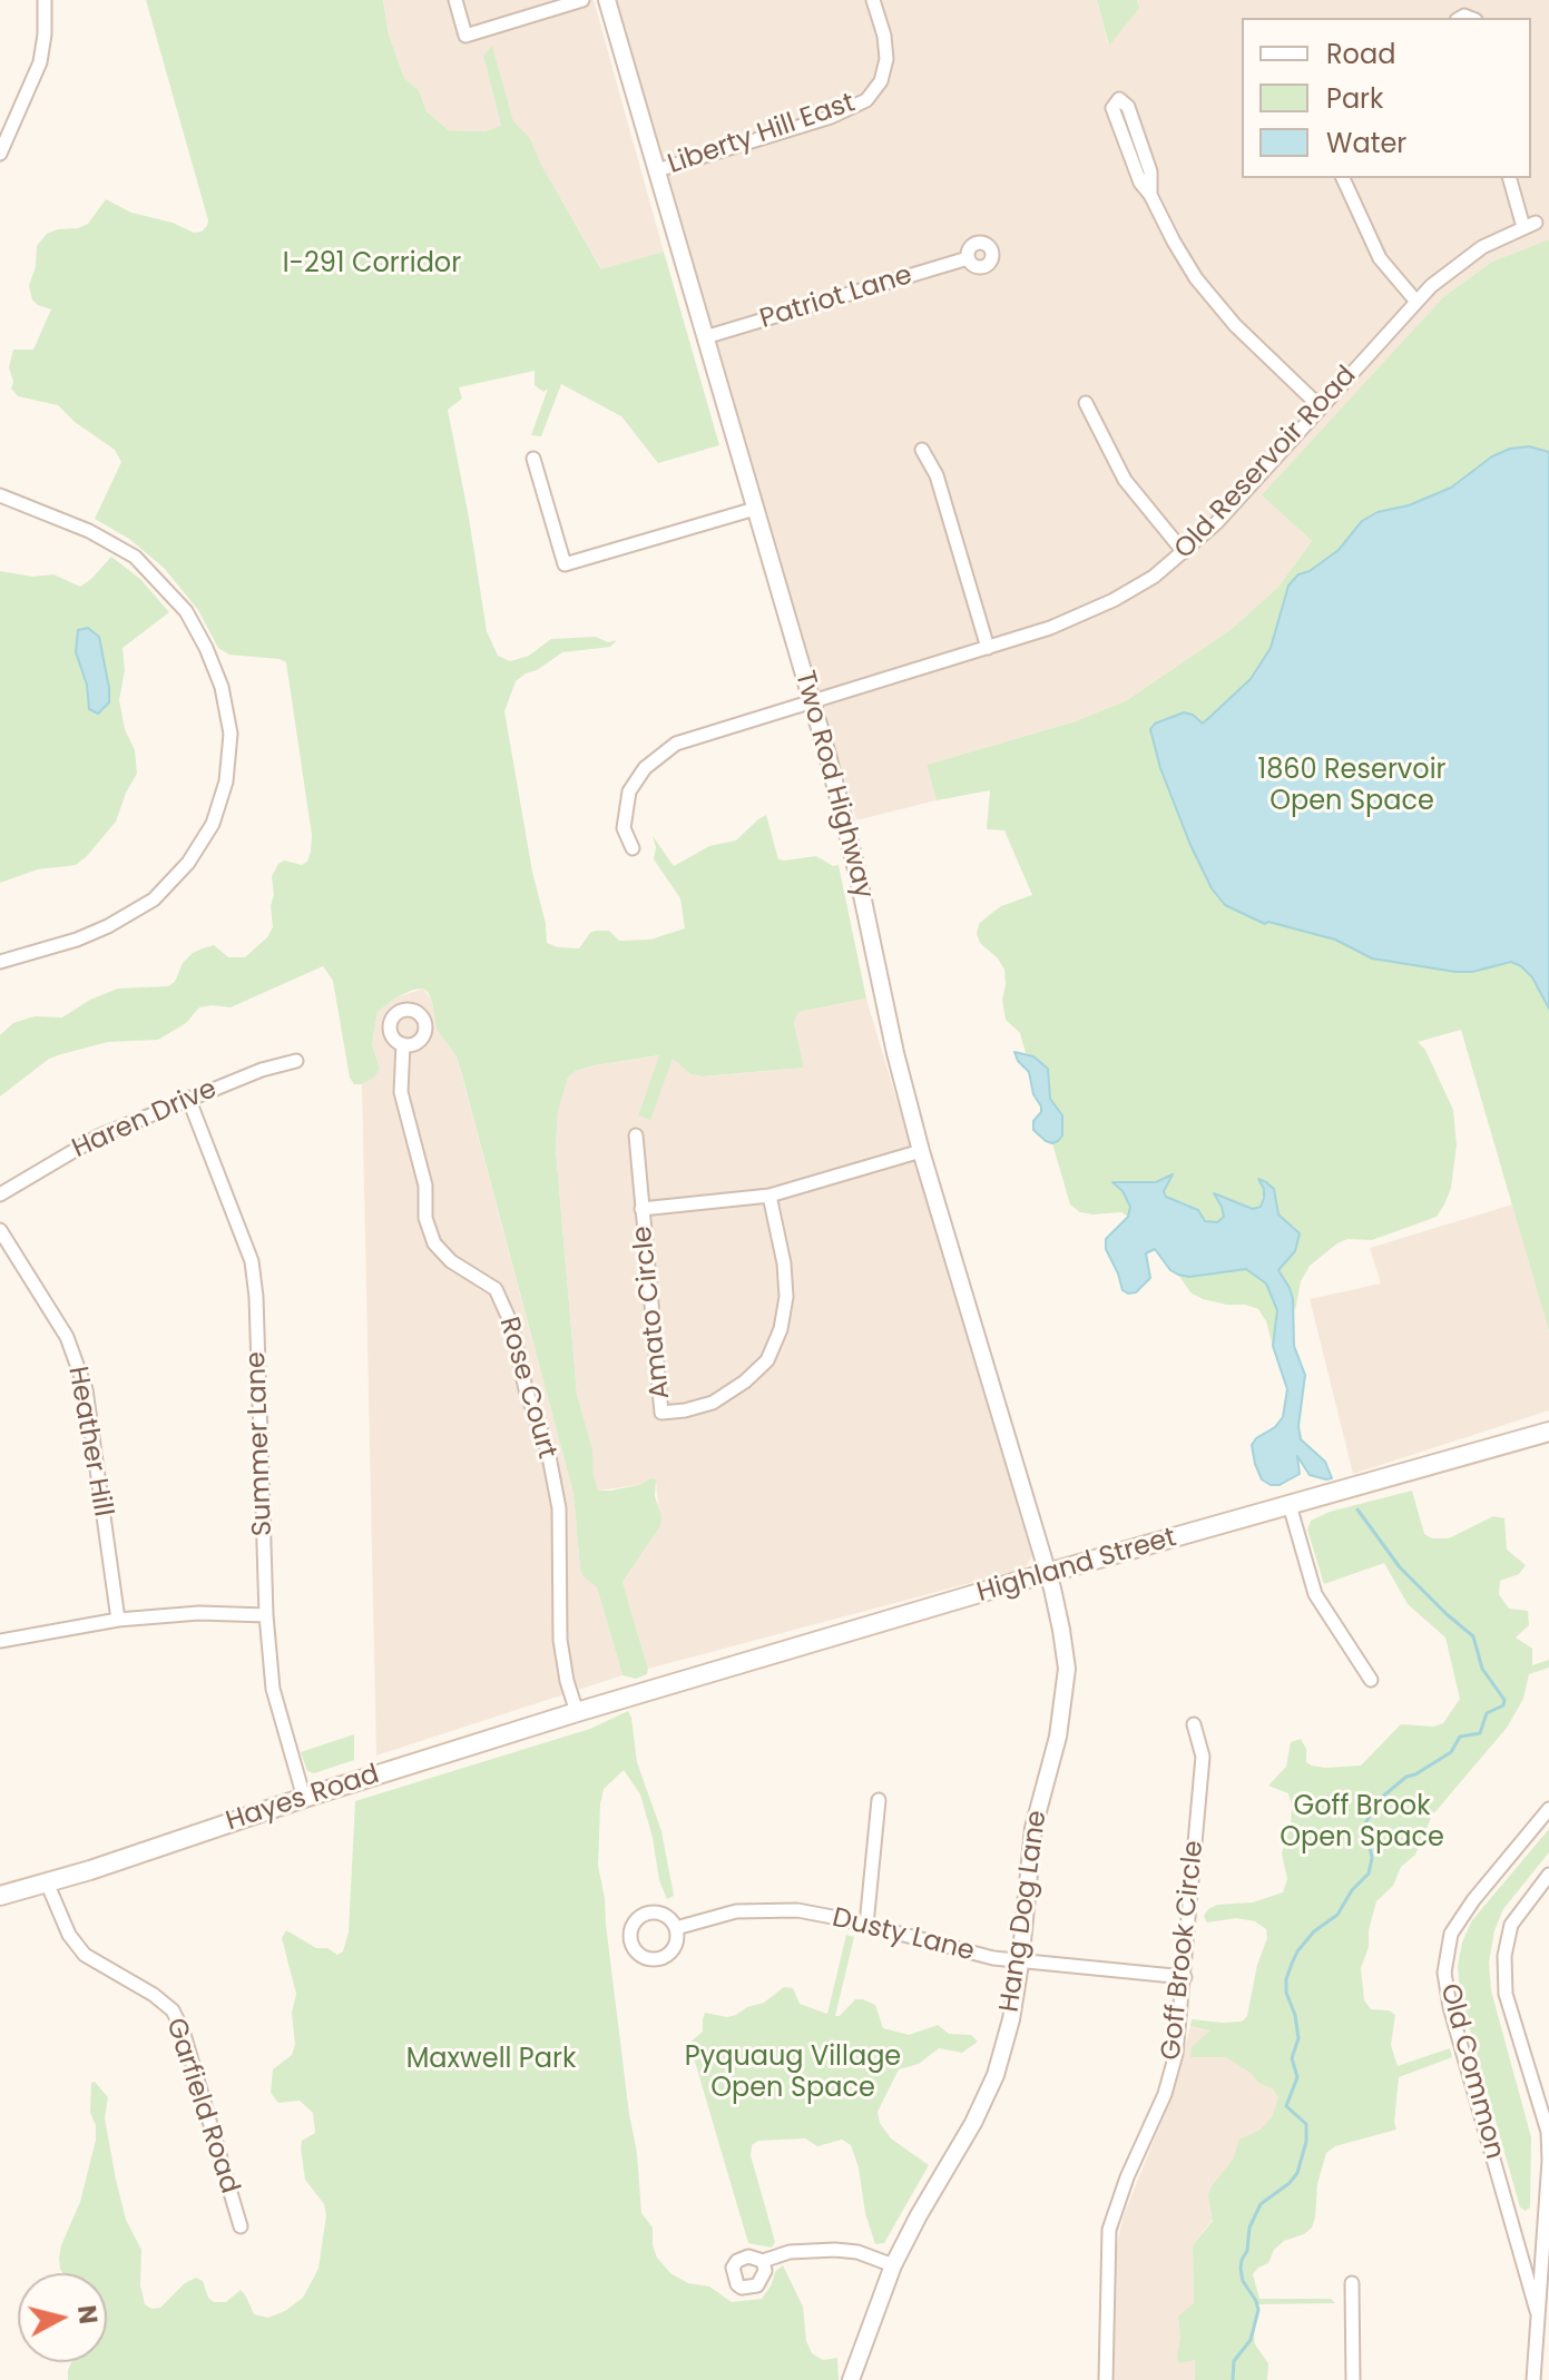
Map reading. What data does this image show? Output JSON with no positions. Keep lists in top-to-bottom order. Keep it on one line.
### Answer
{"streets":{"main road":["Highland Street","Hayes Road"],"street":["Liberty Hill East","Patriot Lane","Old Reservoir Road","Two Rod Highway","Haren Drive","Amato Circle","Rose Court","Heather Hill","Summer Lane","Hang Dog Lane","Dusty Lane","Goff Brook Circle","Old Common","Garfield Road"]},"crossings":[["Liberty Hill East","Two Rod Highway"],["Patriot Lane","Two Rod Highway"],["Old Reservoir Road","Two Rod Highway"],["Two Rod Highway","Highland Street"],["Two Rod Highway","Hang Dog Lane"],["Haren Drive","Summer Lane"],["Rose Court","Hayes Road"],["Summer Lane","Hayes Road"],["Highland Street","Hayes Road"],["Highland Street","Hang Dog Lane"],["Hayes Road","Garfield Road"],["Hang Dog Lane","Dusty Lane"],["Dusty Lane","Goff Brook Circle"]],"parks":["I-291 Corridor","1860 Reservoir Open Space","Goff Brook Open Space","Pyquaug Village Open Space","Maxwell Park"],"legend":["Road","Park","Water"],"north":"right"}
